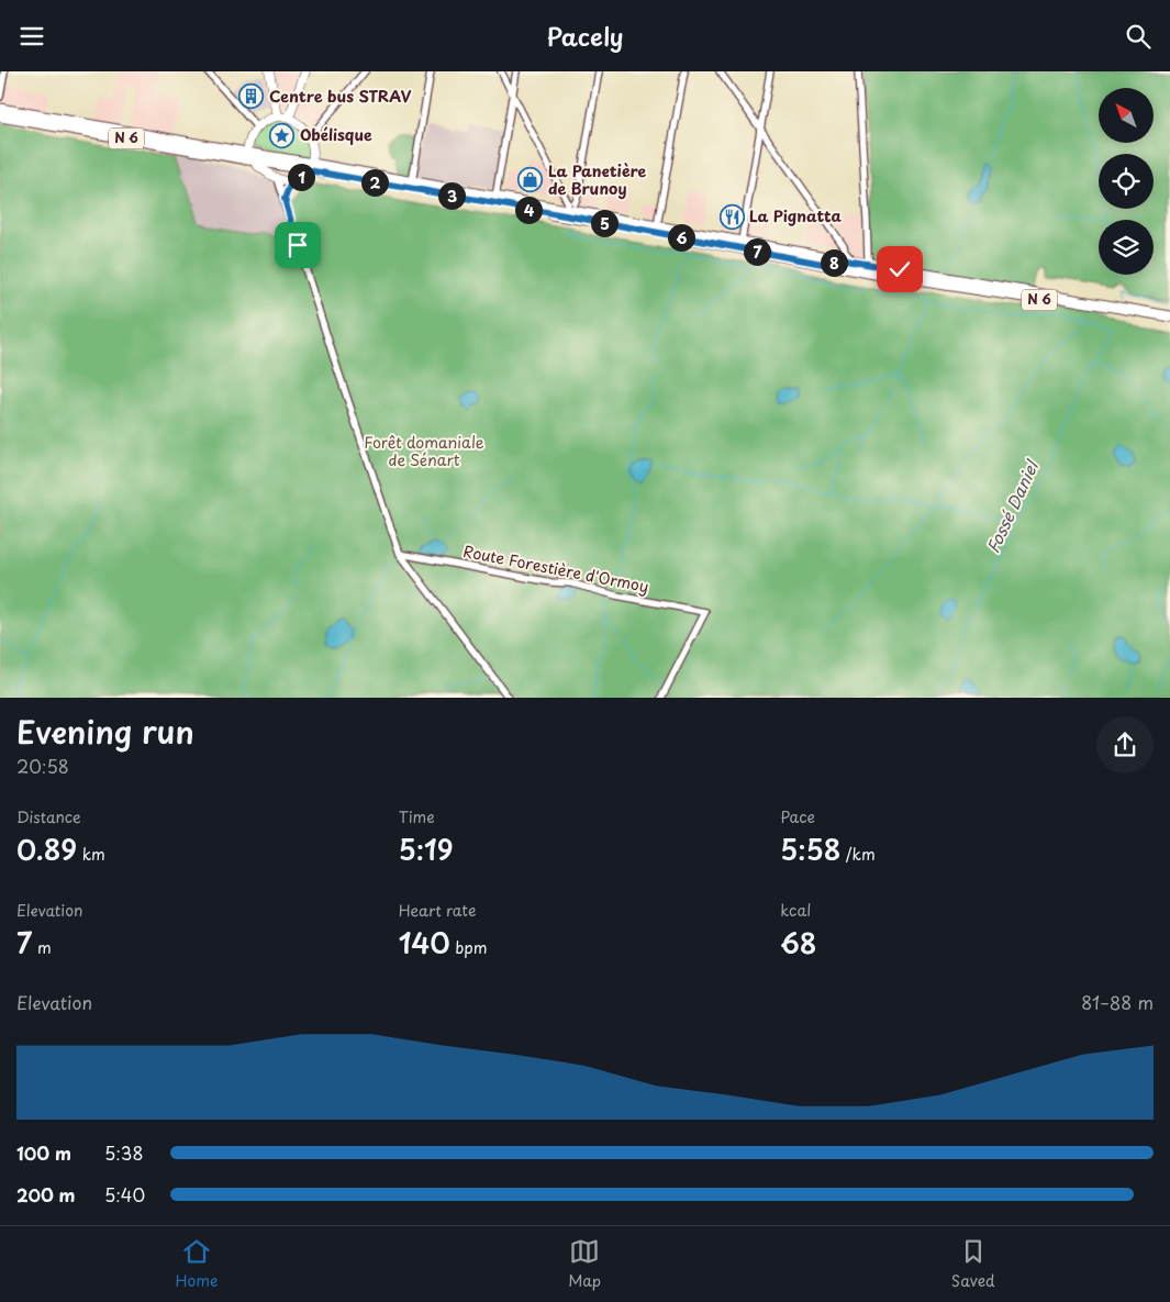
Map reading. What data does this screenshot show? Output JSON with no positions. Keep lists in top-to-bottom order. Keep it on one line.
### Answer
{"streets":{"main road":["N 6"],"street":["Route Forestière d'Ormoy"]},"water":["Fossé Daniel"],"parks":["Forêt domaniale de Sénart"],"places":{"building":["Centre bus STRAV"],"place":["Obélisque"],"shop":["La Panetière de Brunoy"],"restaurant":["La Pignatta"]},"north":"top left","page":{"header":"Pacely","pins":["1","2","3","4","5","6","7","8"],"heading":["Evening run","20:58"],"stats":[["Distance","0.89 km"],["Time","5:19"],["Pace","5:58 /km"],["Elevation","7 m"],["Heart rate","140 bpm"],["kcal","68"]],"chart":["Elevation","81–88 m"],"list":[{"name":"100 m","note":"5:38"},{"name":"200 m","note":"5:40"}],"tabs":["Home","Map","Saved"]}}
